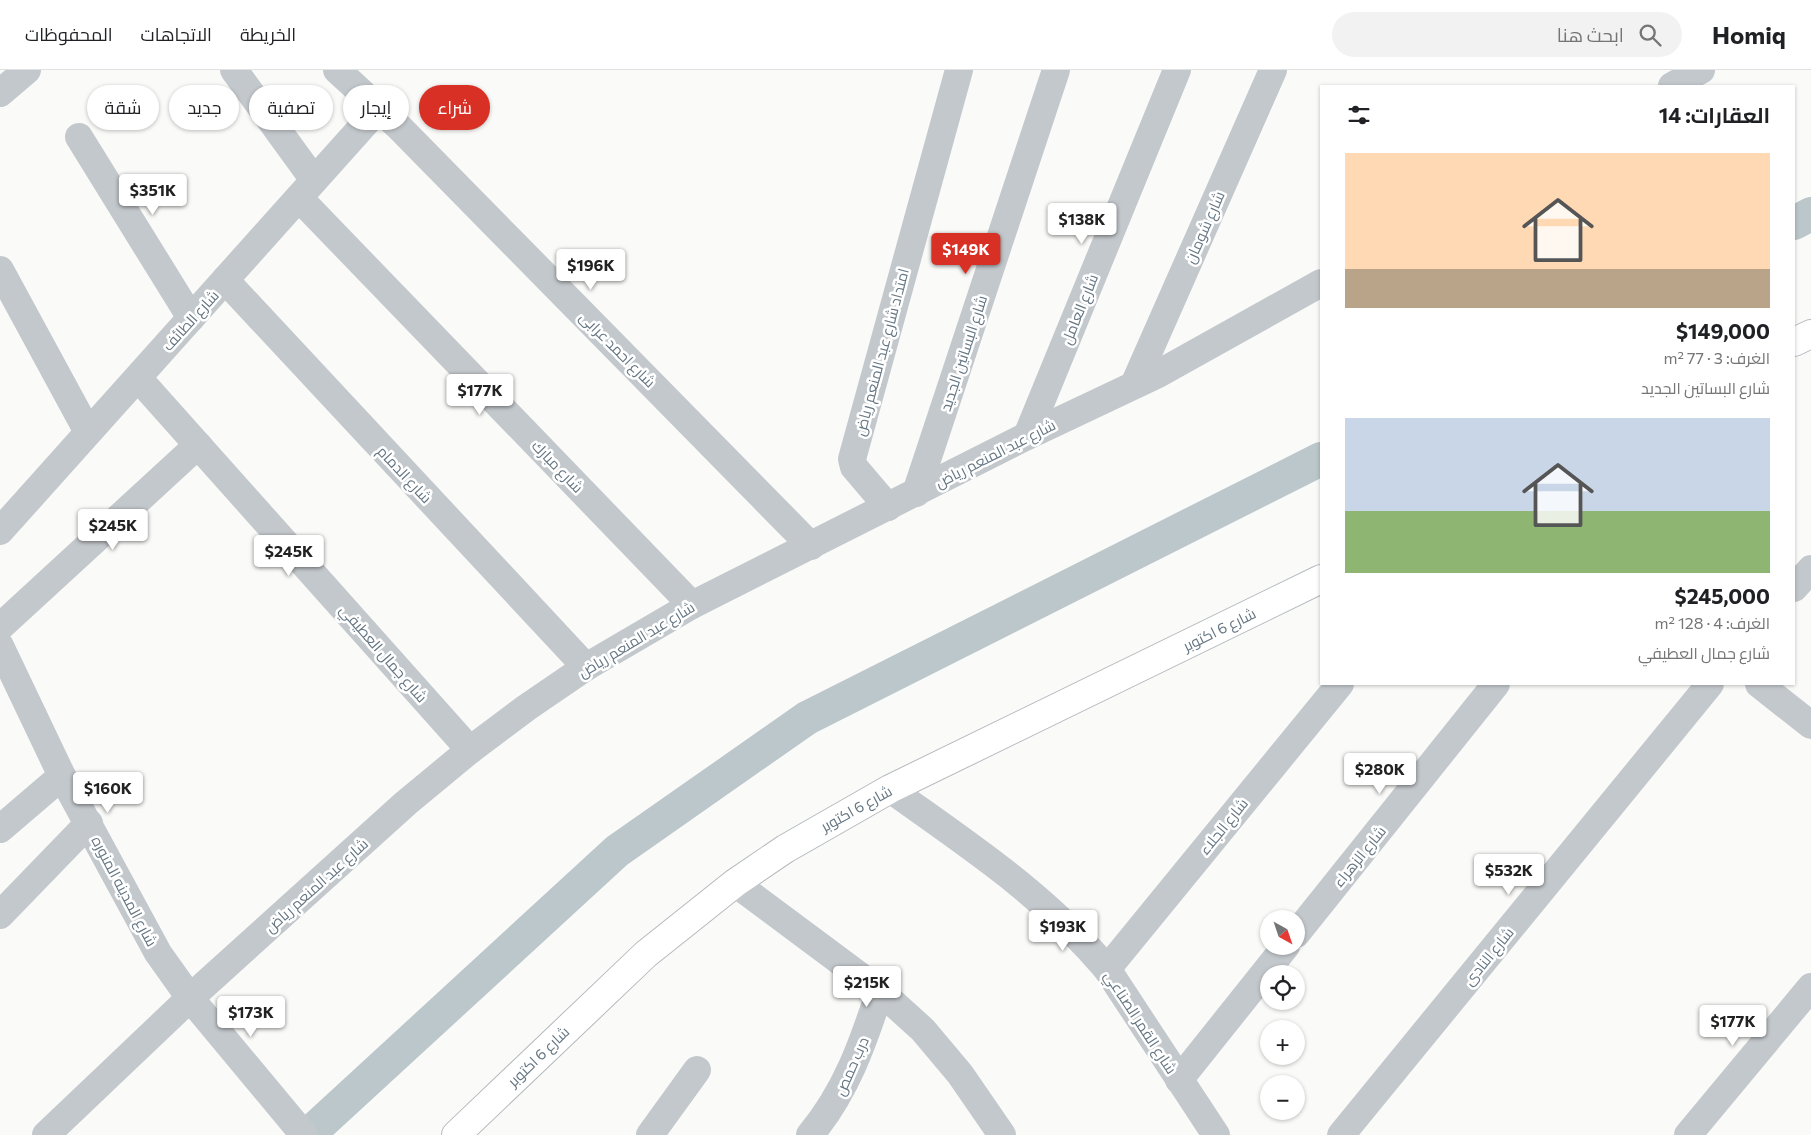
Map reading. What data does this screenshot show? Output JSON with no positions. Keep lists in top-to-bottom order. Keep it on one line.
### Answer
{"streets":{"main road":["شارع 6 اكتوبر"],"street":["شارع شومان","شارع العامل","شارع الطائف","شارع احمد عرابى","امتداد شارع عبد المنعم رياض","شارع البساتين الجديد","شارع عبد المنعم رياض","شارع مبارك","شارع الدمام","شارع جمال العطيفي","شارع الجلاء","شارع الزهراء","شارع المدينه المنوره","شارع النادى","شارع القمر الصناعي","درب حمص"]},"crossings":[["شارع شومان","شارع عبد المنعم رياض"],["شارع العامل","شارع عبد المنعم رياض"],["شارع الطائف","شارع مبارك"],["شارع الطائف","شارع الدمام"],["شارع الطائف","شارع جمال العطيفي"],["شارع احمد عرابى","شارع عبد المنعم رياض"],["امتداد شارع عبد المنعم رياض","شارع عبد المنعم رياض"],["شارع البساتين الجديد","شارع عبد المنعم رياض"],["شارع عبد المنعم رياض","شارع مبارك"],["شارع عبد المنعم رياض","شارع الدمام"],["شارع عبد المنعم رياض","شارع جمال العطيفي"],["شارع عبد المنعم رياض","شارع المدينه المنوره"],["شارع 6 اكتوبر","شارع القمر الصناعي"],["شارع الجلاء","شارع القمر الصناعي"]],"north":"bottom right","page":{"header":"Homiq","search":"ابحث هنا","nav":["الخريطة","الاتجاهات","المحفوظات"],"chip":["شراء","إيجار","تصفية","جديد","شقة"],"heading":"العقارات: 14","list":[{"name":"$149,000","note":"الغرف: 3 · 77 m² · شارع البساتين الجديد"},{"name":"$245,000","note":"الغرف: 4 · 128 m² · شارع جمال العطيفي"}],"price":["$351K","$138K","$149K","$196K","$177K","$245K","$245K","$280K","$160K","$532K","$193K","$215K","$173K","$177K"],"map_buttons":["+","−"]}}
